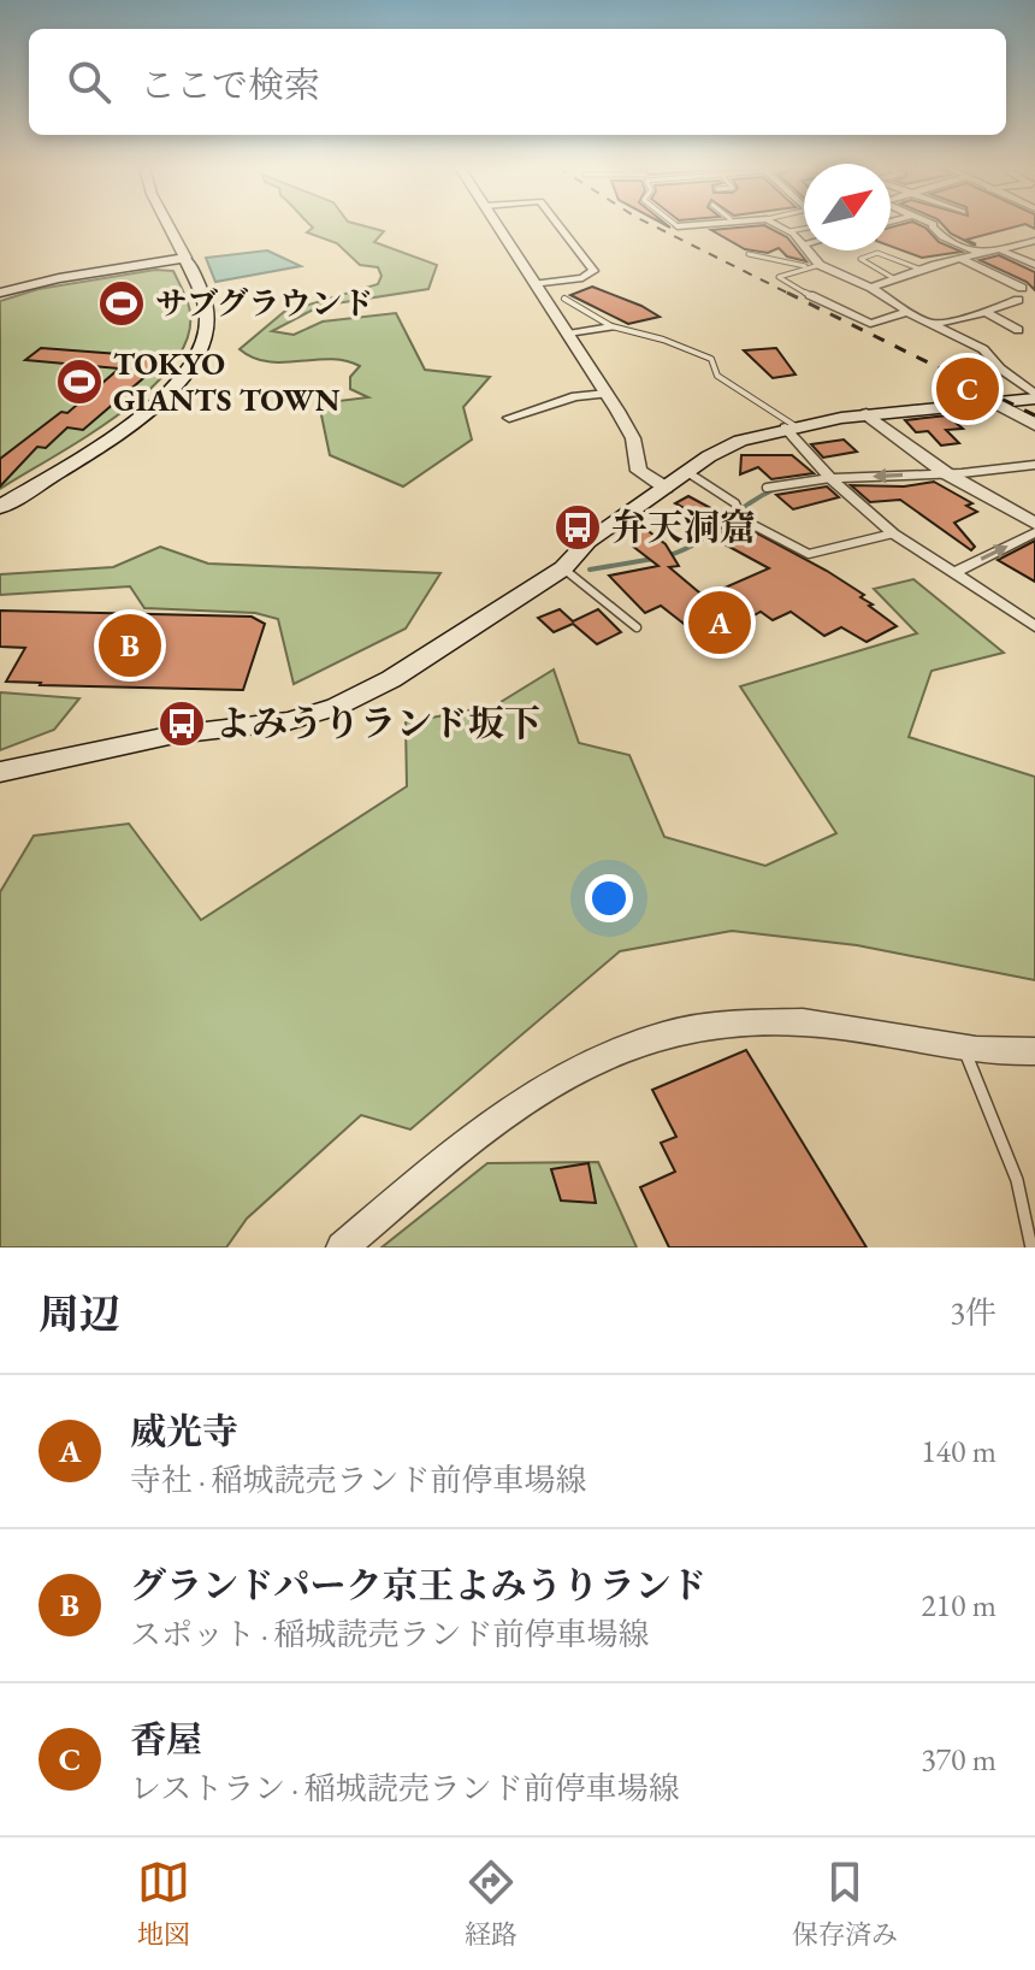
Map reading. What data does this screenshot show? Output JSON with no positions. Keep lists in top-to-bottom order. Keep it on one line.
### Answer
{"places":{"sports":["サブグラウンド","TOKYO GIANTS TOWN"],"bus stop":["弁天洞窟","よみうりランド坂下"]},"north":"top right","page":{"search":"ここで検索","pins":["C","A","B"],"heading":["周辺","3件"],"list":[{"mark":"A","name":"威光寺","note":"寺社 · 稲城読売ランド前停車場線","value":"140 m"},{"mark":"B","name":"グランドパーク京王よみうりランド","note":"スポット · 稲城読売ランド前停車場線","value":"210 m"},{"mark":"C","name":"香屋","note":"レストラン · 稲城読売ランド前停車場線","value":"370 m"}],"nav":["地図","経路","保存済み"]}}
